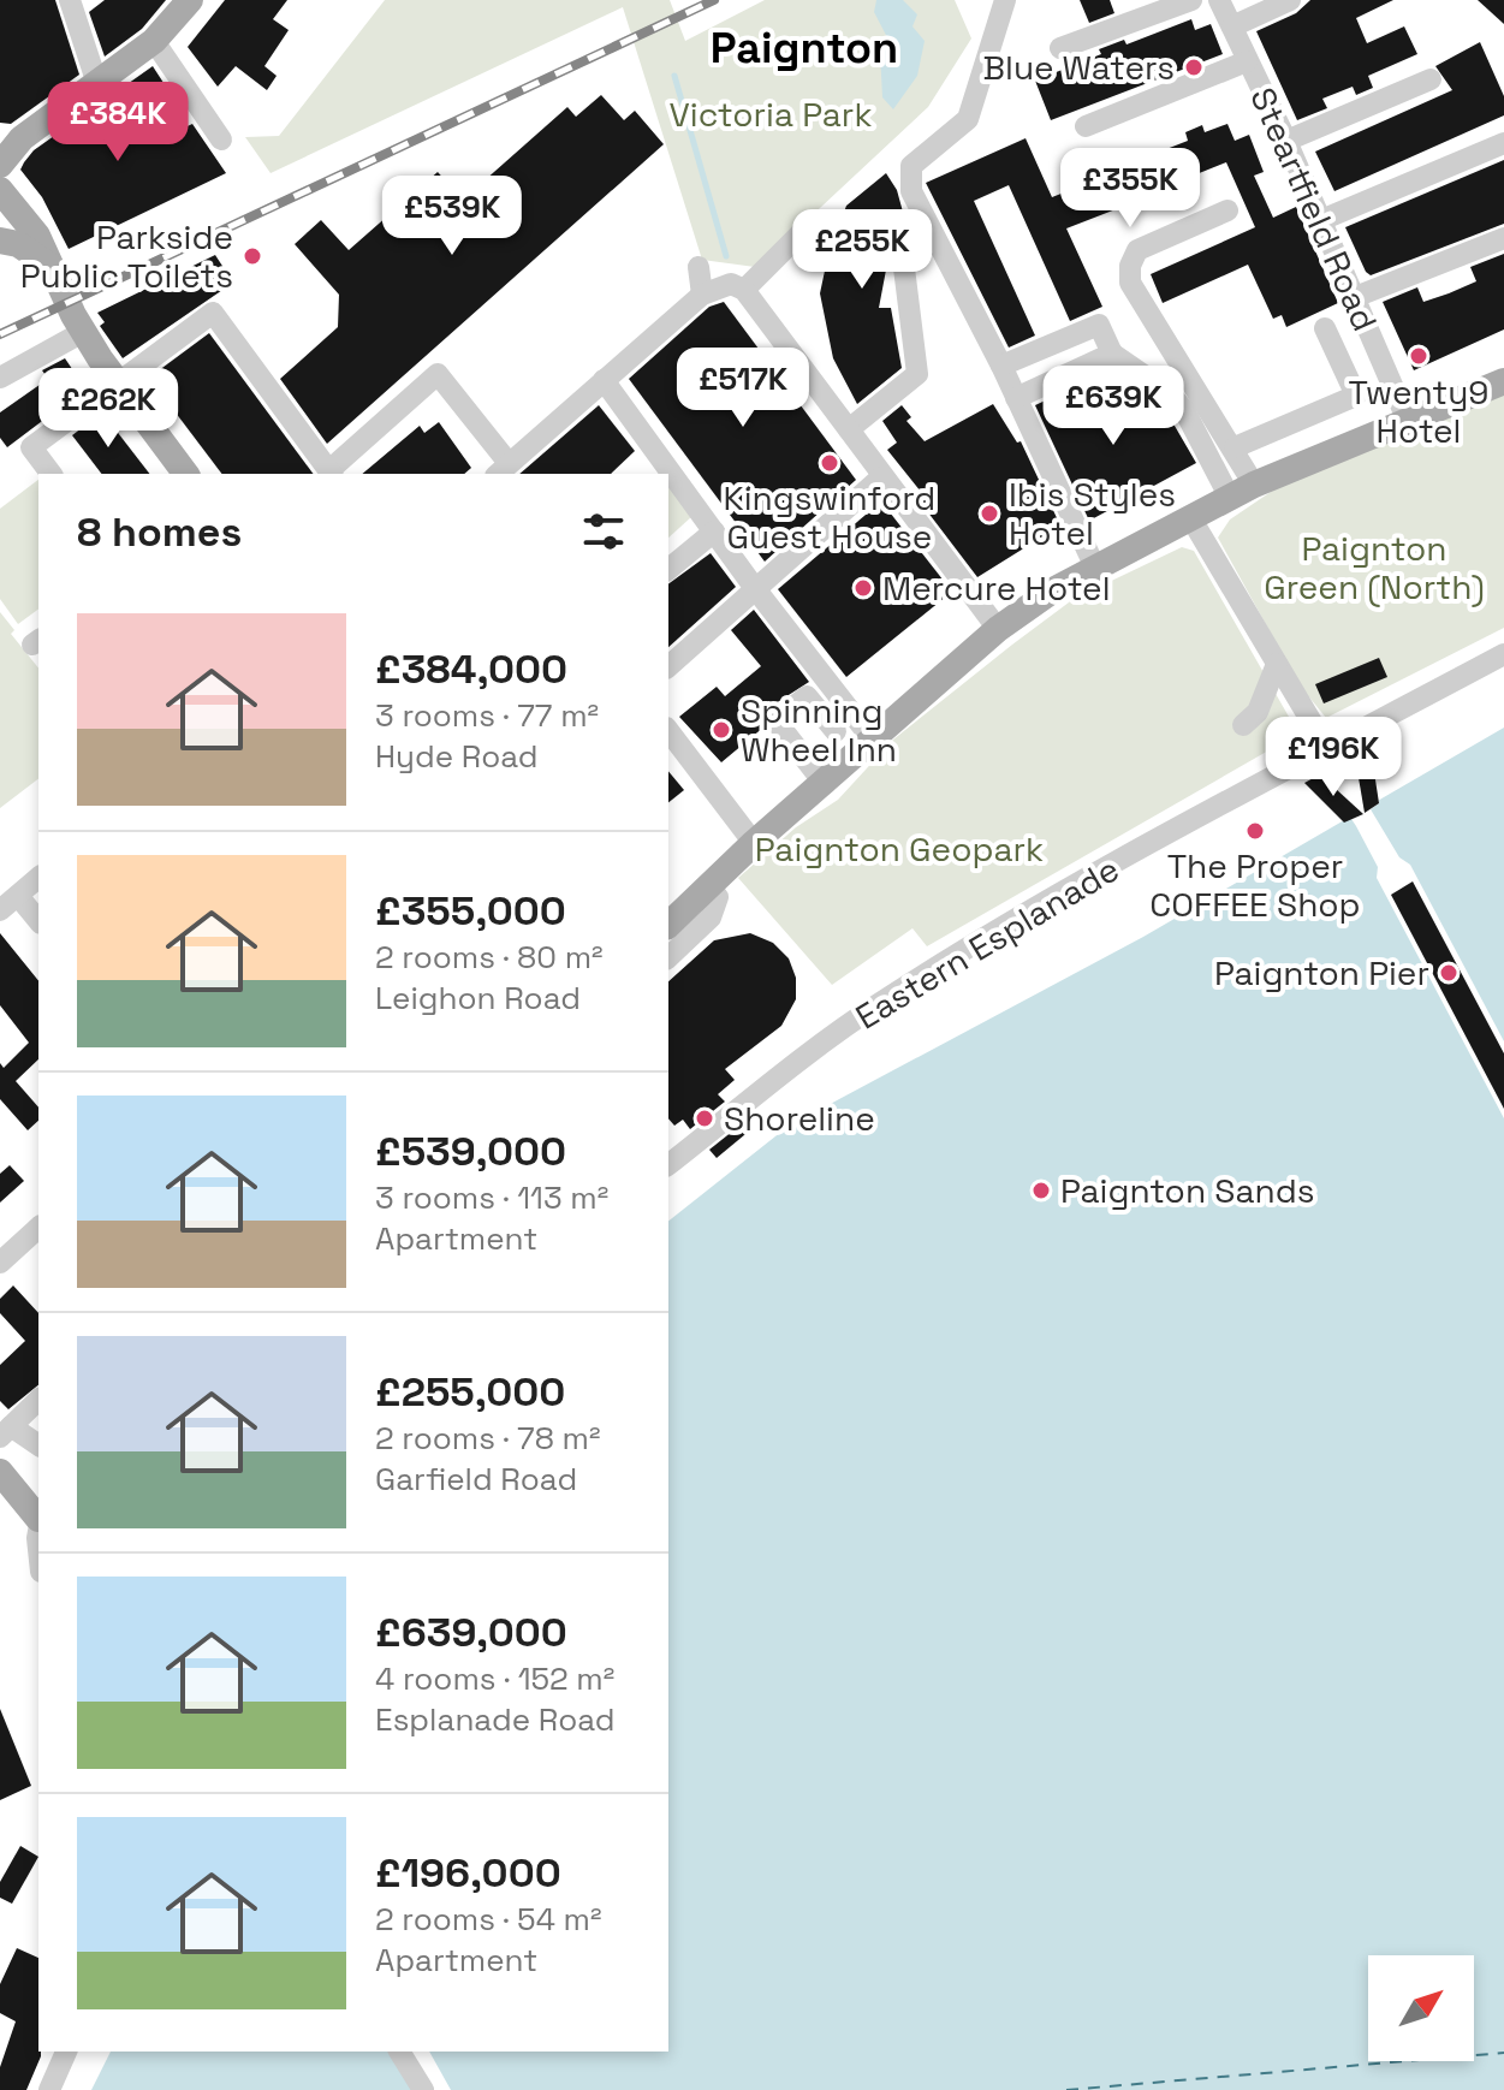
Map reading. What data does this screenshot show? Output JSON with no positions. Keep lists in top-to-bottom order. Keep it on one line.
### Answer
{"streets":{"street":["Steartfield Road","Eastern Esplanade"]},"districts":["Paignton"],"parks":["Victoria Park","Paignton Green (North)","Paignton Geopark"],"places":["Blue Waters","Parkside Public Toilets","Twenty9 Hotel","Kingswinford Guest House","Ibis Styles Hotel","Mercure Hotel","Spinning Wheel Inn","The Proper COFFEE Shop","Paignton Pier","Shoreline","Paignton Sands"],"north":"top right","page":{"price":["£384K","£355K","£539K","£255K","£517K","£639K","£262K","£196K"],"heading":"8 homes","list":[{"name":"£384,000","note":"3 rooms · 77 m² · Hyde Road"},{"name":"£355,000","note":"2 rooms · 80 m² · Leighon Road"},{"name":"£539,000","note":"3 rooms · 113 m² · Apartment"},{"name":"£255,000","note":"2 rooms · 78 m² · Garfield Road"},{"name":"£639,000","note":"4 rooms · 152 m² · Esplanade Road"},{"name":"£196,000","note":"2 rooms · 54 m² · Apartment"}]}}
